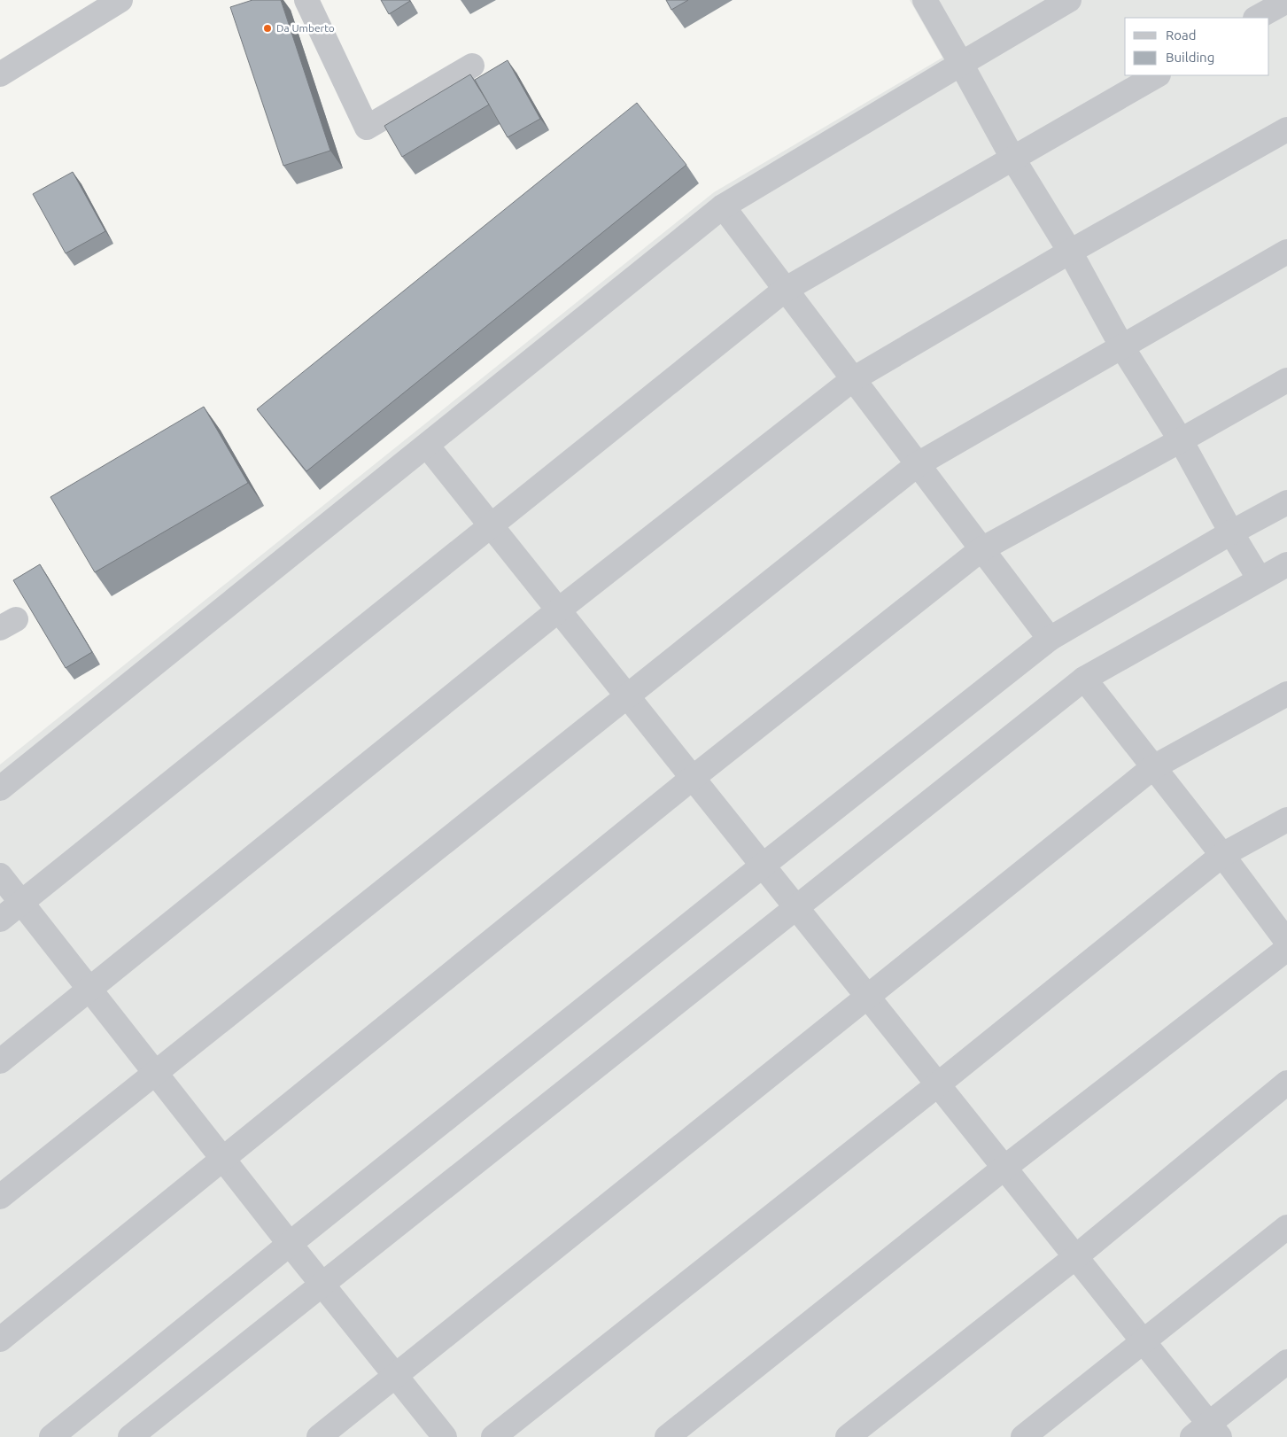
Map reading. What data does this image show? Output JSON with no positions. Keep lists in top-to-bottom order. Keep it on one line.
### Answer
{"places":["Da Umberto"],"legend":["Road","Building"]}
